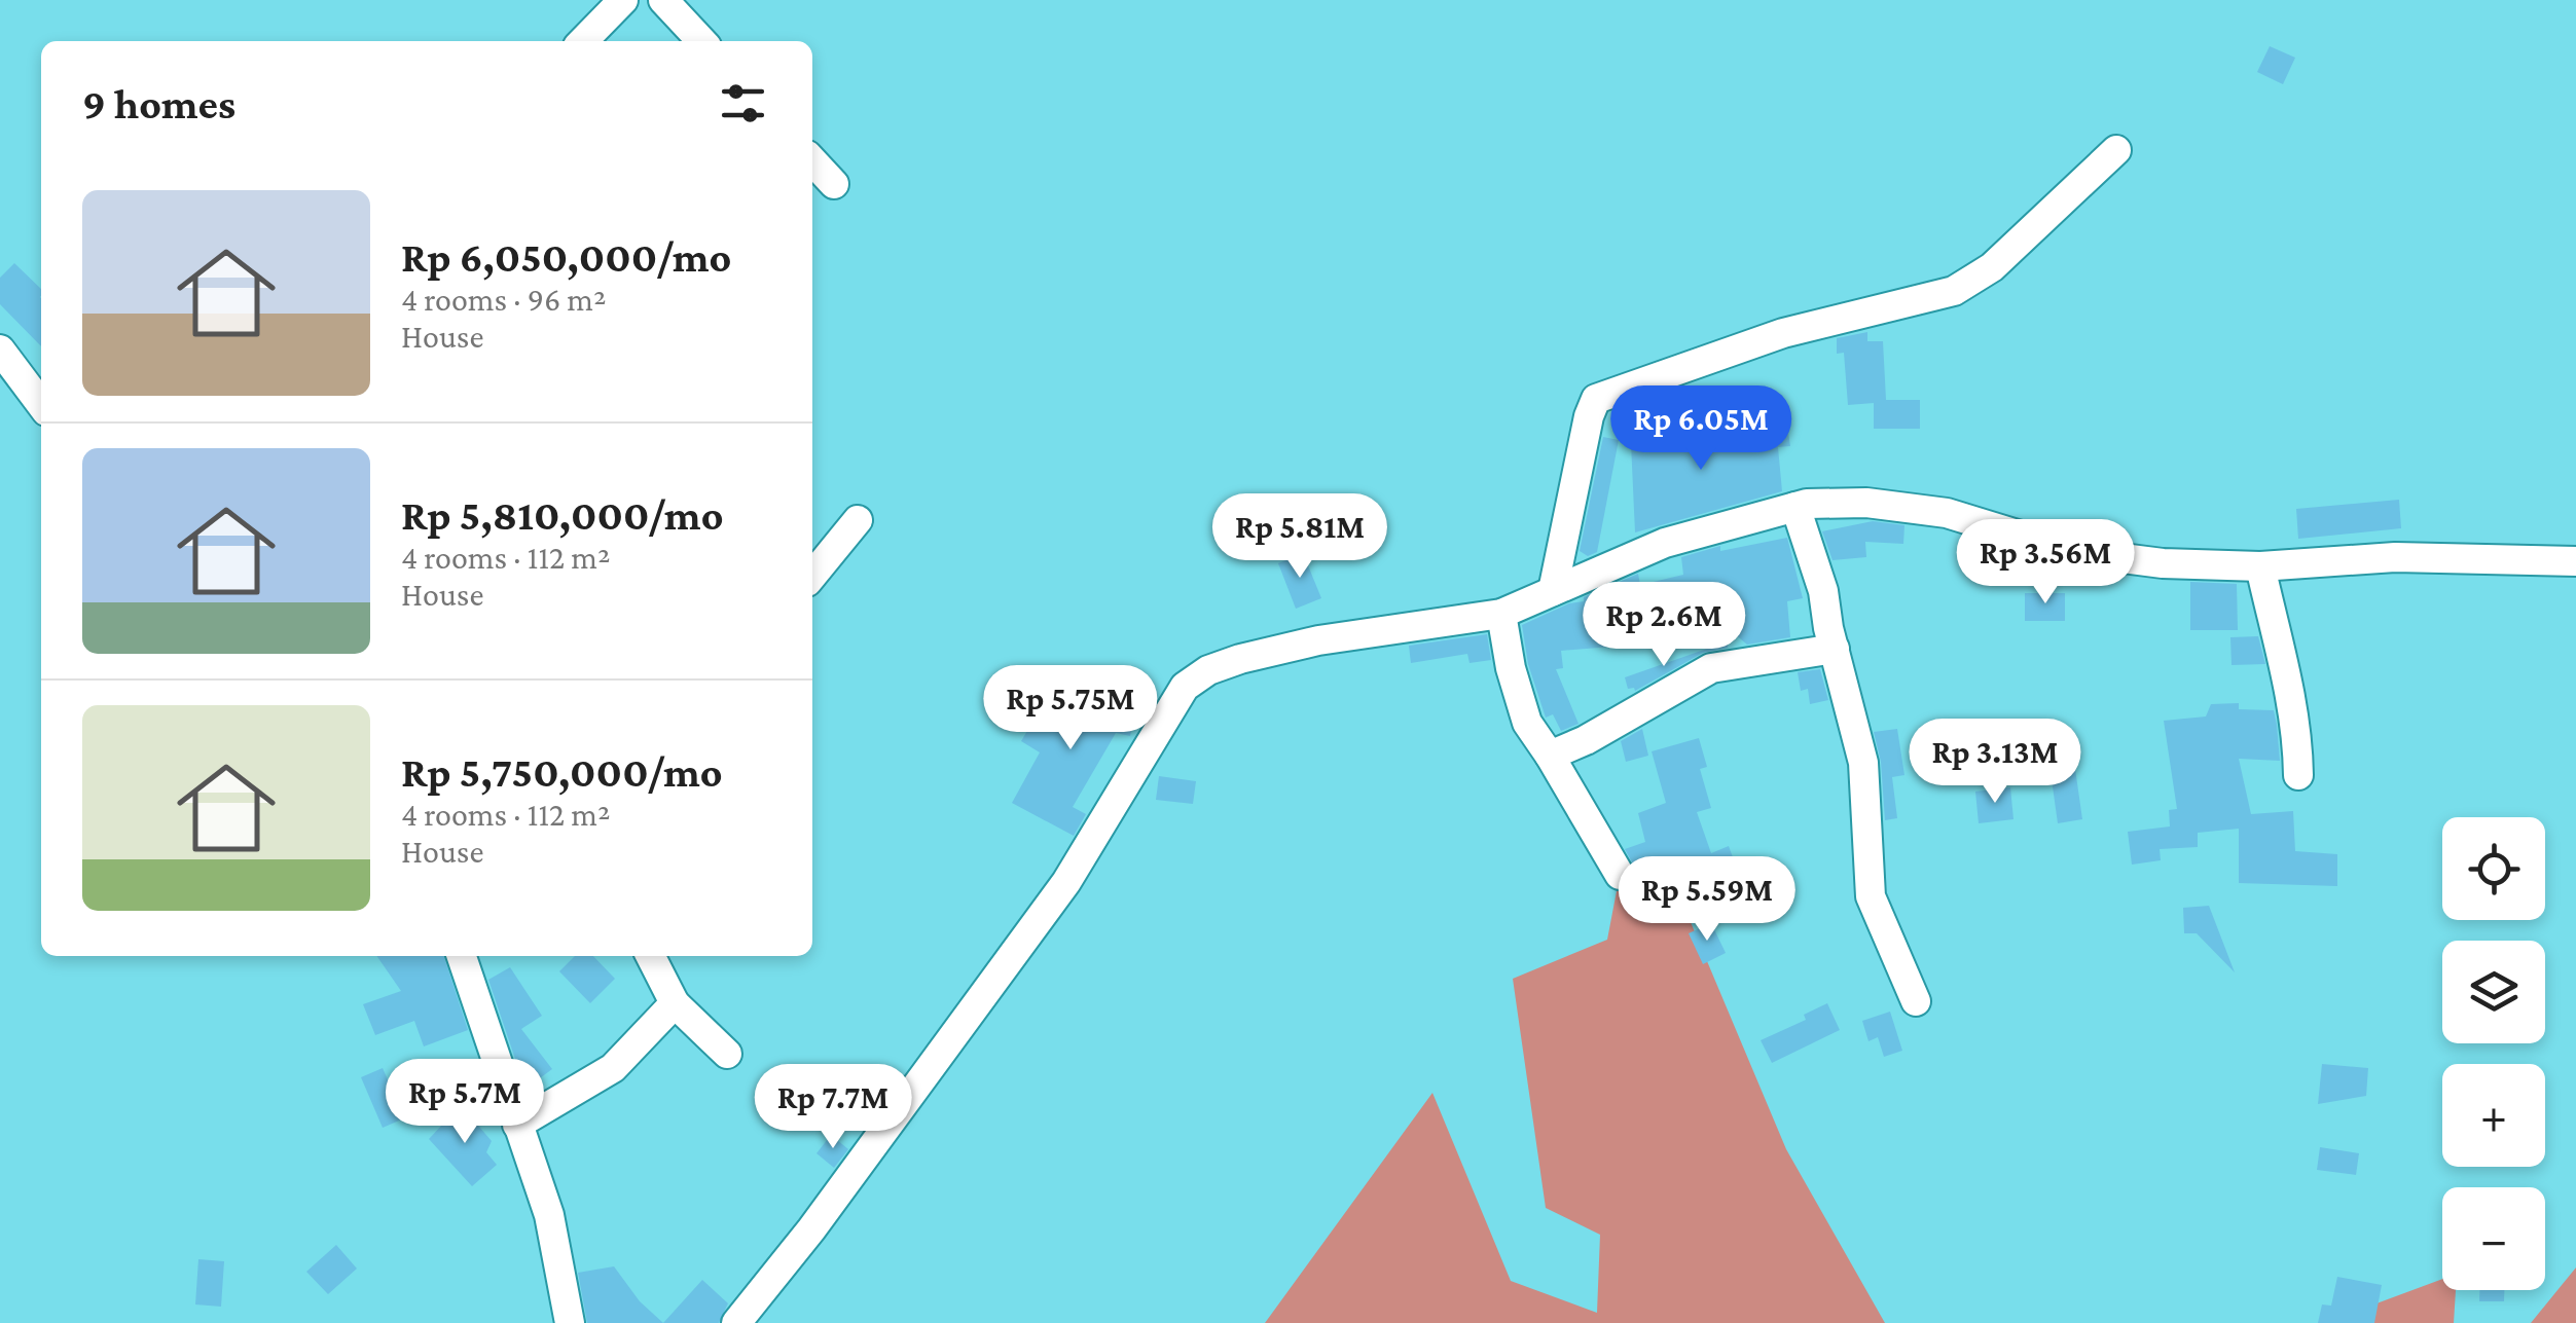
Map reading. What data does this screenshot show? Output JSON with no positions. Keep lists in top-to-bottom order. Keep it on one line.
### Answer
{"page":{"heading":"9 homes","list":[{"name":"Rp 6,050,000/mo","note":"4 rooms · 96 m² · House"},{"name":"Rp 5,810,000/mo","note":"4 rooms · 112 m² · House"},{"name":"Rp 5,750,000/mo","note":"4 rooms · 112 m² · House"}],"price":["Rp 6.05M","Rp 5.81M","Rp 3.56M","Rp 2.6M","Rp 5.75M","Rp 3.13M","Rp 5.59M","Rp 5.7M","Rp 7.7M"],"map_buttons":["+","−"]}}
